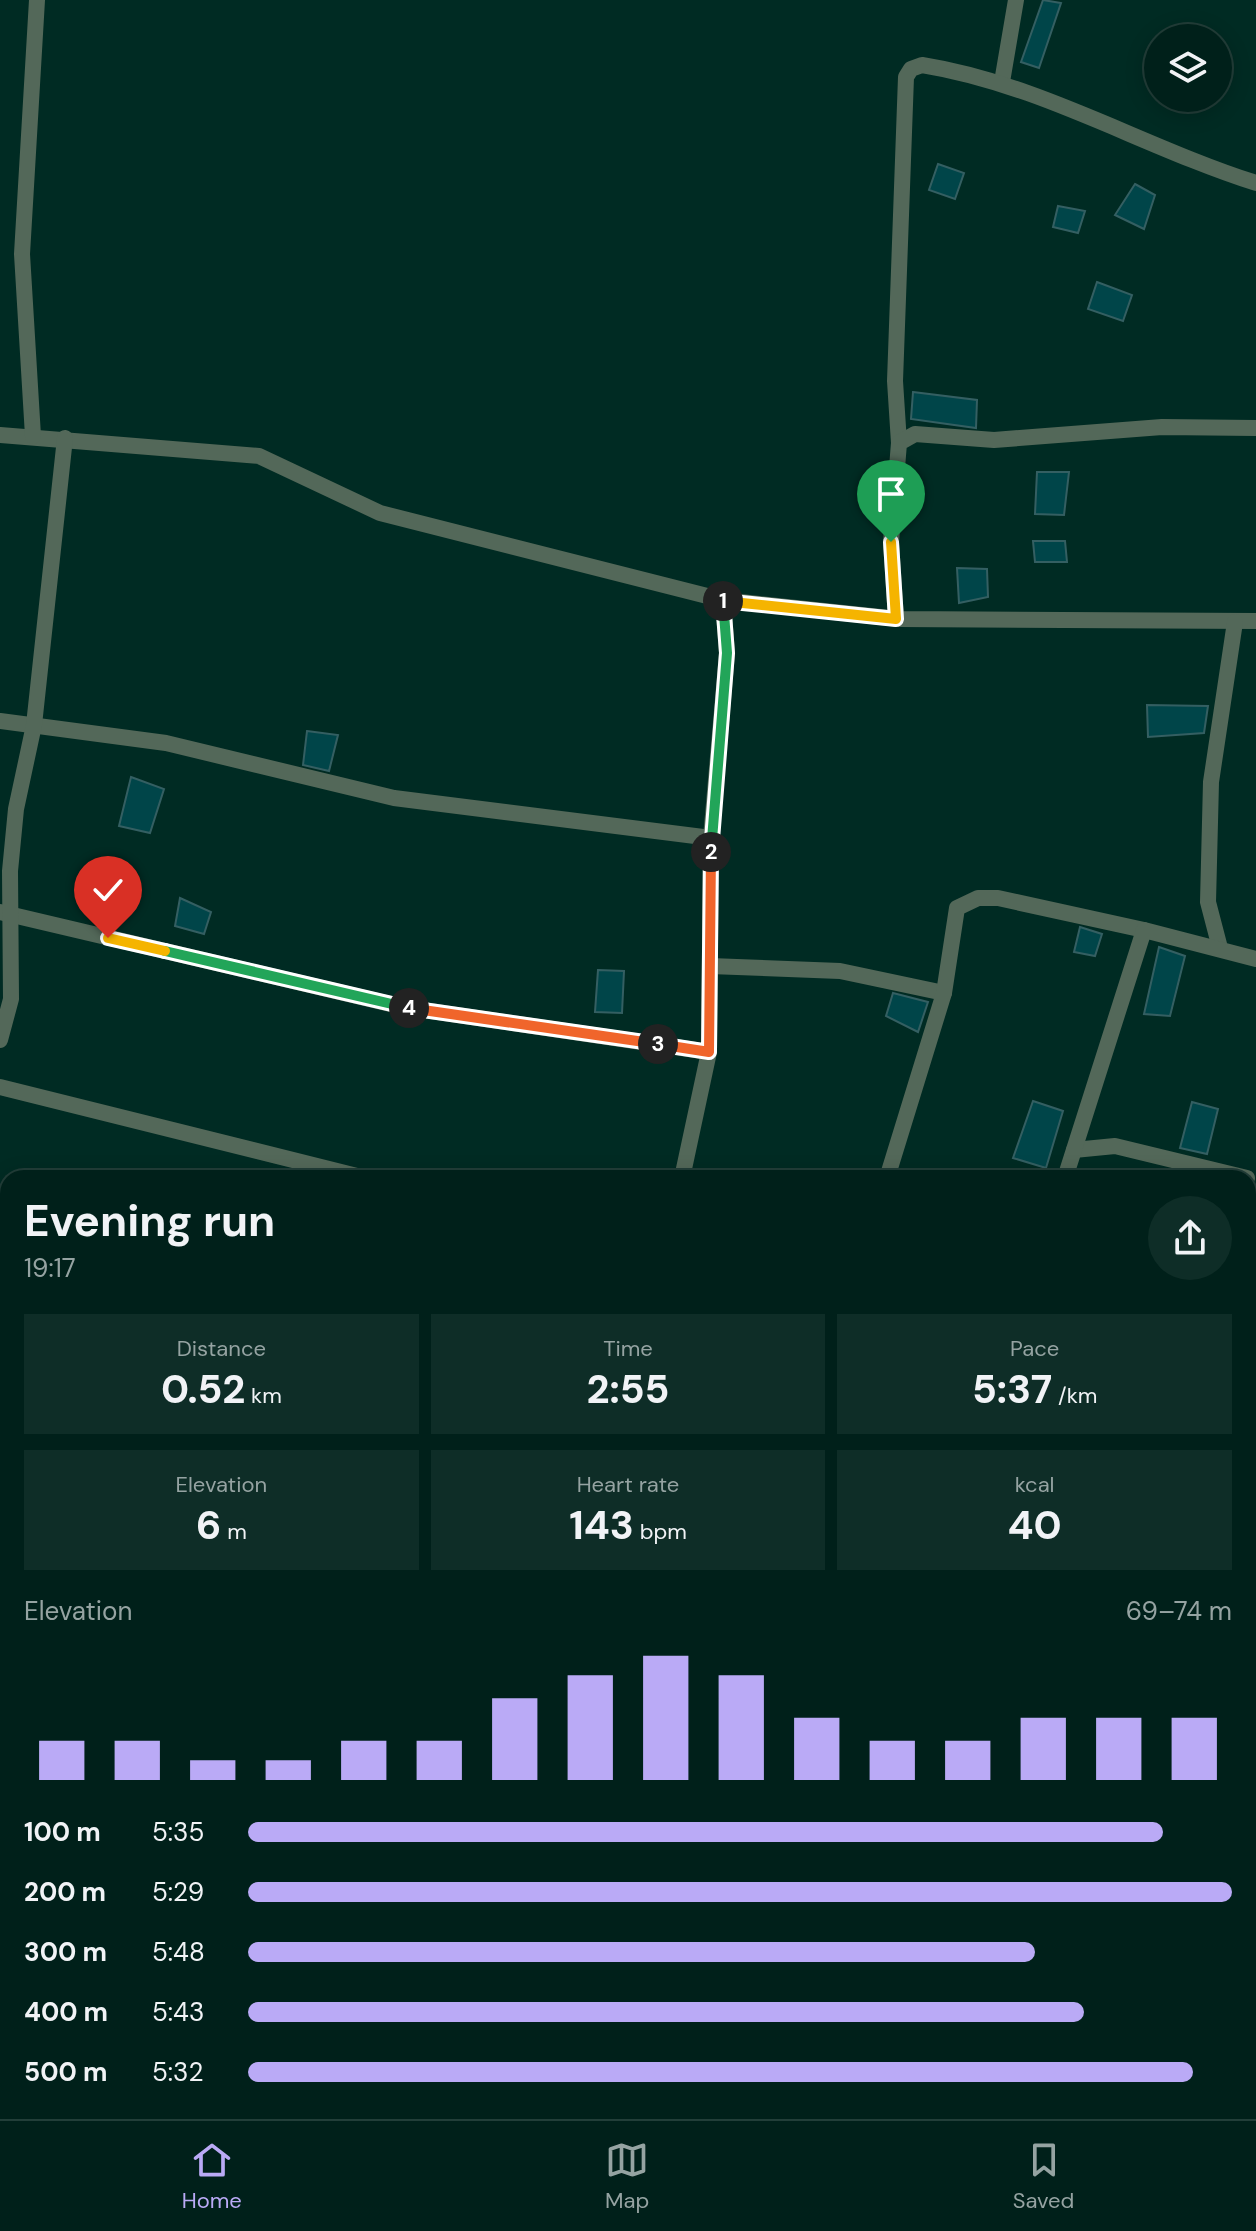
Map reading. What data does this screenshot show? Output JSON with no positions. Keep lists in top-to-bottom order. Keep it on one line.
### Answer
{"page":{"pins":["1","2","4","3"],"heading":["Evening run","19:17"],"stats":[["Distance","0.52 km"],["Time","2:55"],["Pace","5:37 /km"],["Elevation","6 m"],["Heart rate","143 bpm"],["kcal","40"]],"chart":["Elevation","69–74 m"],"list":[{"name":"100 m","note":"5:35"},{"name":"200 m","note":"5:29"},{"name":"300 m","note":"5:48"},{"name":"400 m","note":"5:43"},{"name":"500 m","note":"5:32"}],"tabs":["Home","Map","Saved"]}}
